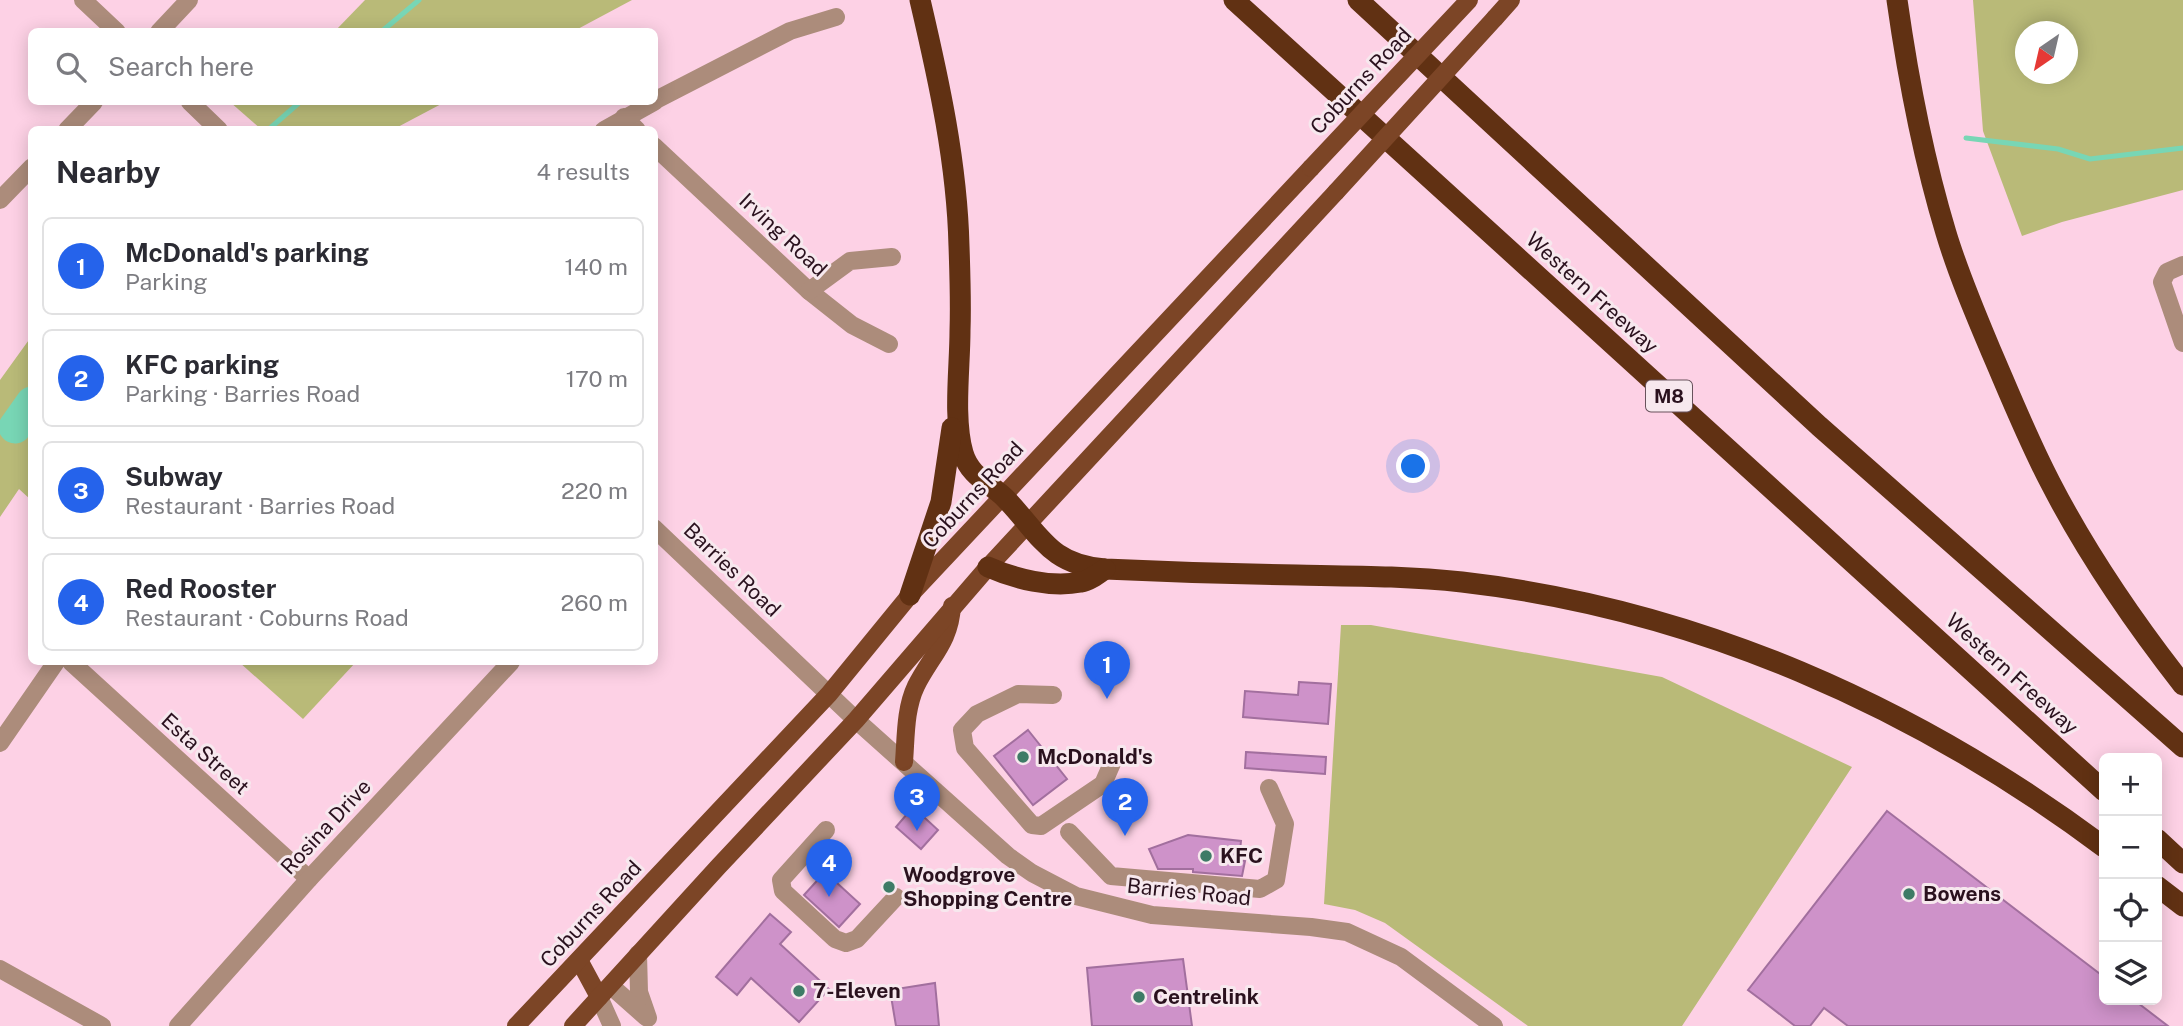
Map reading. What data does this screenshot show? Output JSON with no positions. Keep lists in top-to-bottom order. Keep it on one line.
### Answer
{"streets":{"highway":["Western Freeway","M8"],"main road":["Coburns Road"],"street":["Irving Road","Barries Road","Esta Street","Rosina Drive"]},"crossings":[["Coburns Road","Barries Road"],["Esta Street","Rosina Drive"]],"places":["McDonald's","KFC","Woodgrove Shopping Centre","Bowens","7-Eleven","Centrelink"],"north":"bottom left","page":{"search":"Search here","heading":["Nearby","4 results"],"list":[{"mark":"1","name":"McDonald's parking","note":"Parking","value":"140 m"},{"mark":"2","name":"KFC parking","note":"Parking · Barries Road","value":"170 m"},{"mark":"3","name":"Subway","note":"Restaurant · Barries Road","value":"220 m"},{"mark":"4","name":"Red Rooster","note":"Restaurant · Coburns Road","value":"260 m"}],"pins":["1","3","2","4"],"map_buttons":["+","−"]}}
